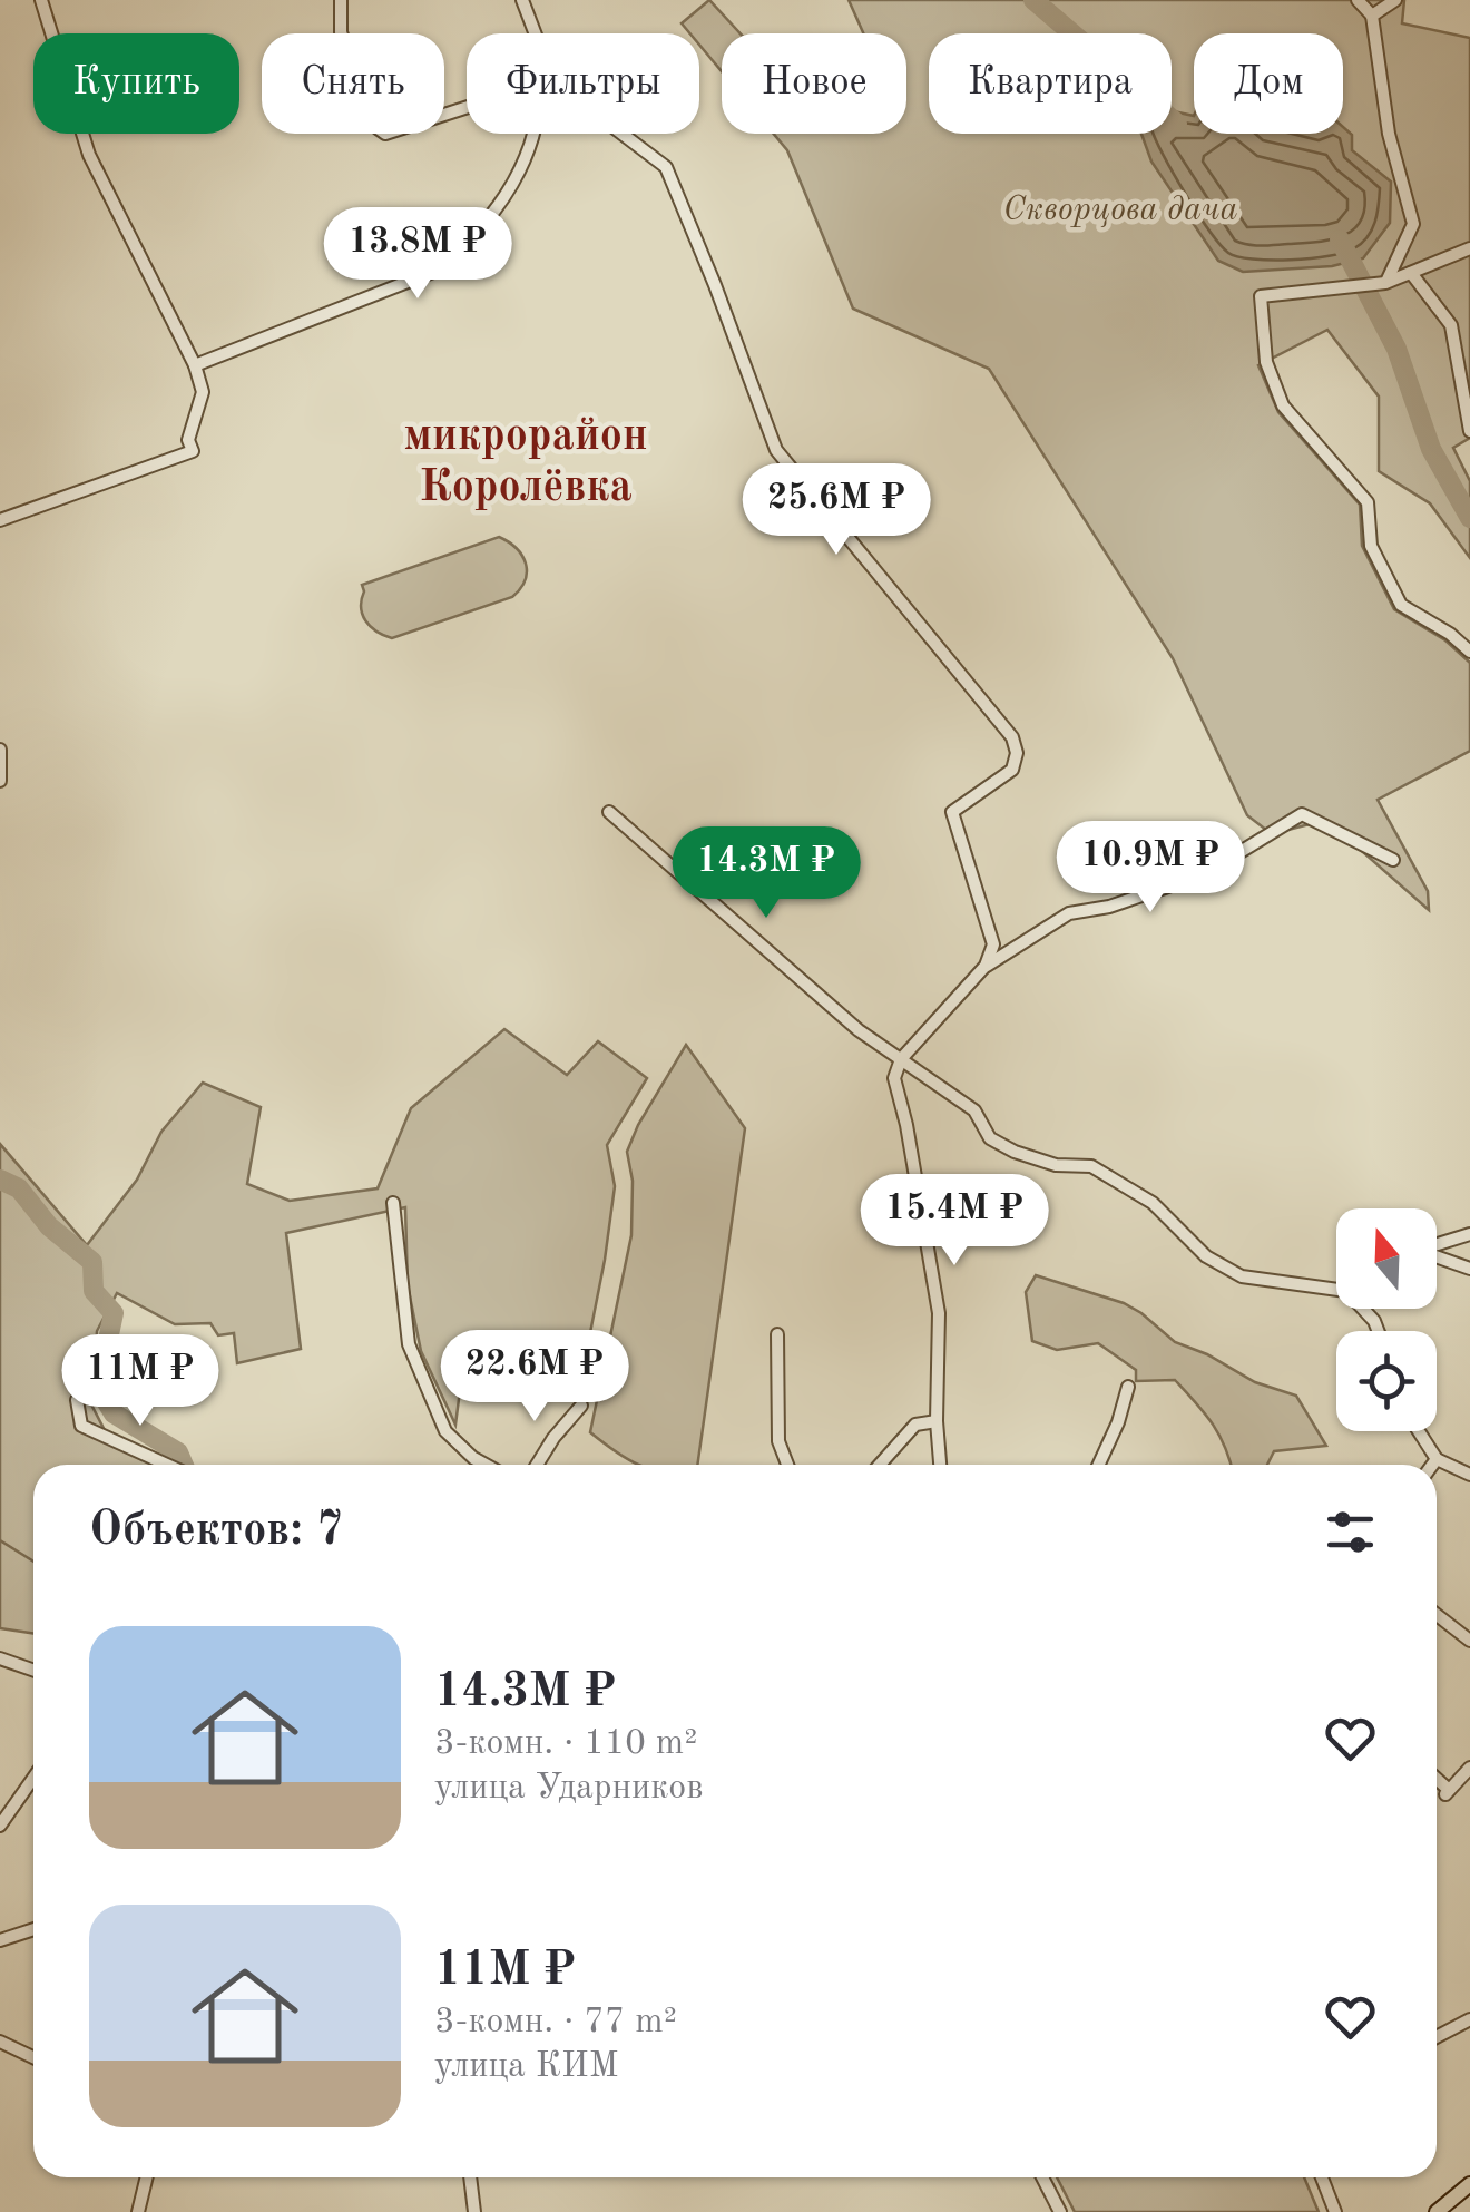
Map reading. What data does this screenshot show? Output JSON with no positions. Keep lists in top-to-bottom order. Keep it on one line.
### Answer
{"districts":["микрорайон Королёвка"],"parks":["Скворцова дача"],"north":"top","page":{"chip":["Купить","Снять","Фильтры","Новое","Квартира","Дом"],"price":["13.8M ₽","25.6M ₽","10.9M ₽","14.3M ₽","15.4M ₽","22.6M ₽","11M ₽"],"heading":"Объектов: 7","list":[{"name":"14.3M ₽","note":"3-комн. · 110 m² · улица Ударников"},{"name":"11M ₽","note":"3-комн. · 77 m² · улица КИМ"}]}}
